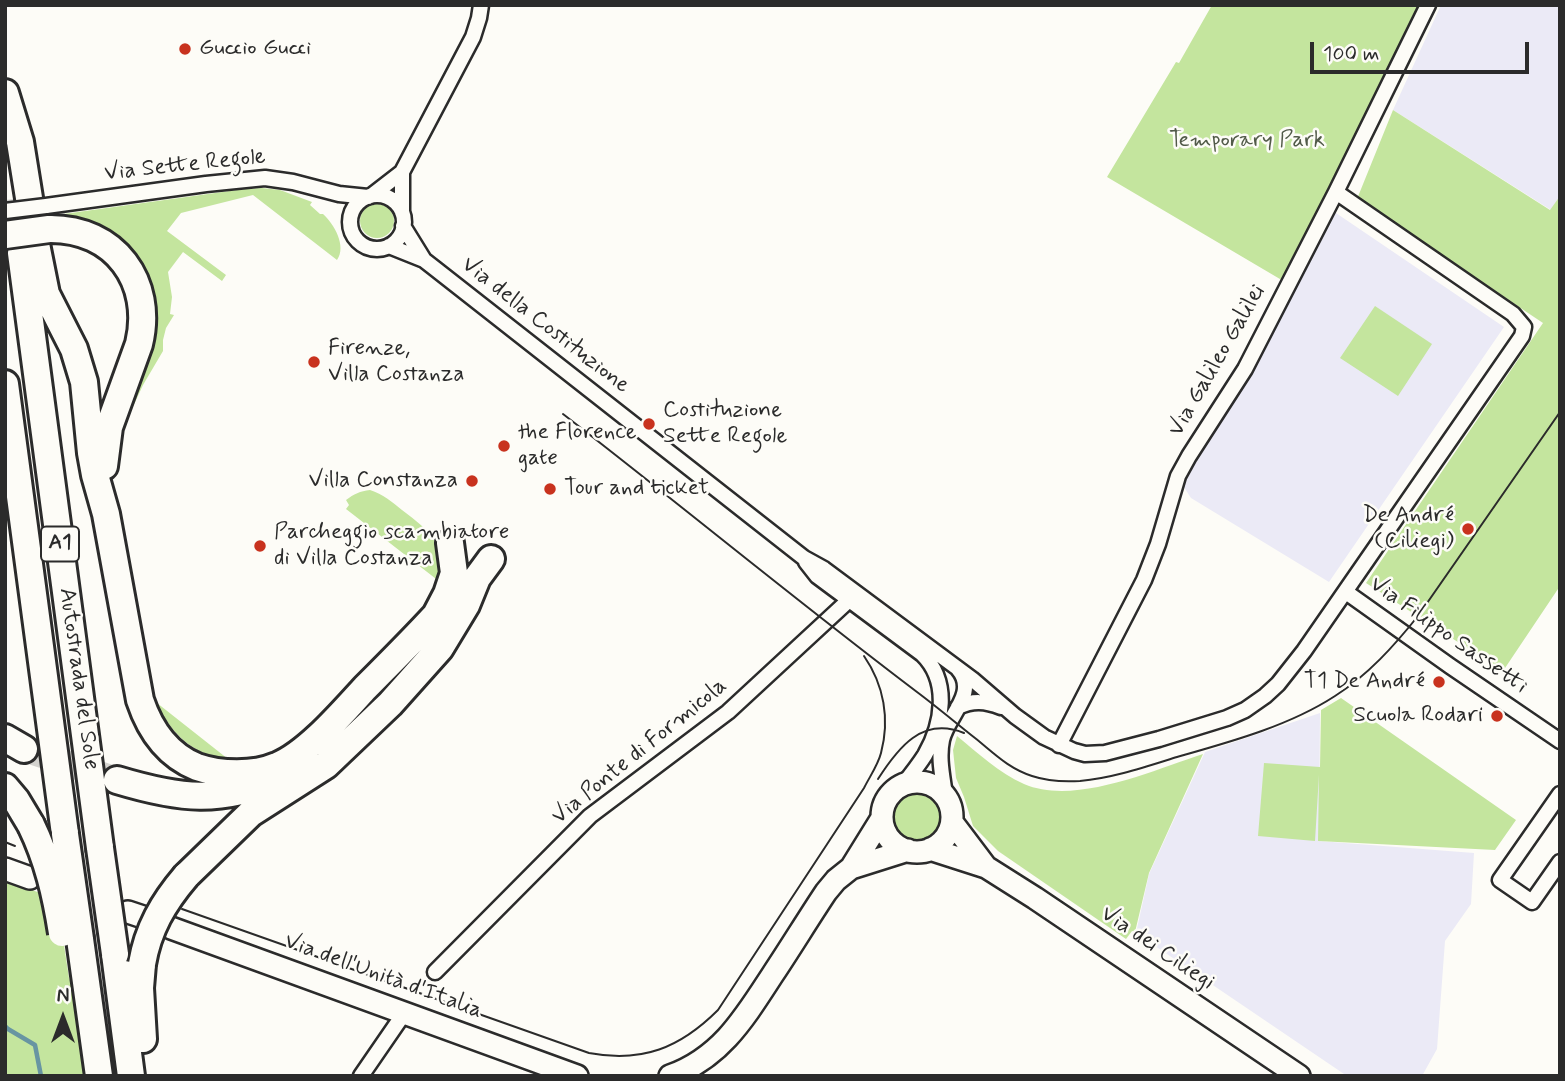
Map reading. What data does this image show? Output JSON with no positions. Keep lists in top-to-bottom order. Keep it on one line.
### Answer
{"streets":{"highway":["A1","Autostrada del Sole"],"street":["Via Sette Regole","Via della Costituzione","Via Galileo Galilei","Via Filippo Sassetti","Via Ponte di Formicola","Via dei Ciliegi","Via dell'Unità d'Italia"]},"crossings":[["Via Sette Regole","Via della Costituzione"],["Via Sette Regole","Autostrada del Sole"],["Via della Costituzione","Via Galileo Galilei"],["Via della Costituzione","Via Filippo Sassetti"],["Via della Costituzione","Via Ponte di Formicola"],["Via della Costituzione","Via dei Ciliegi"]],"parks":["Temporary Park"],"places":["Guccio Gucci","Firenze, Villa Costanza","Costituzione Sette Regole","the Florence gate","Villa Constanza","Tour and ticket","De André (Ciliegi)","Parcheggio scambiatore di Villa Costanza","T1 De André","Scuola Rodari"],"scale_bar":"100 m","north":"top"}
